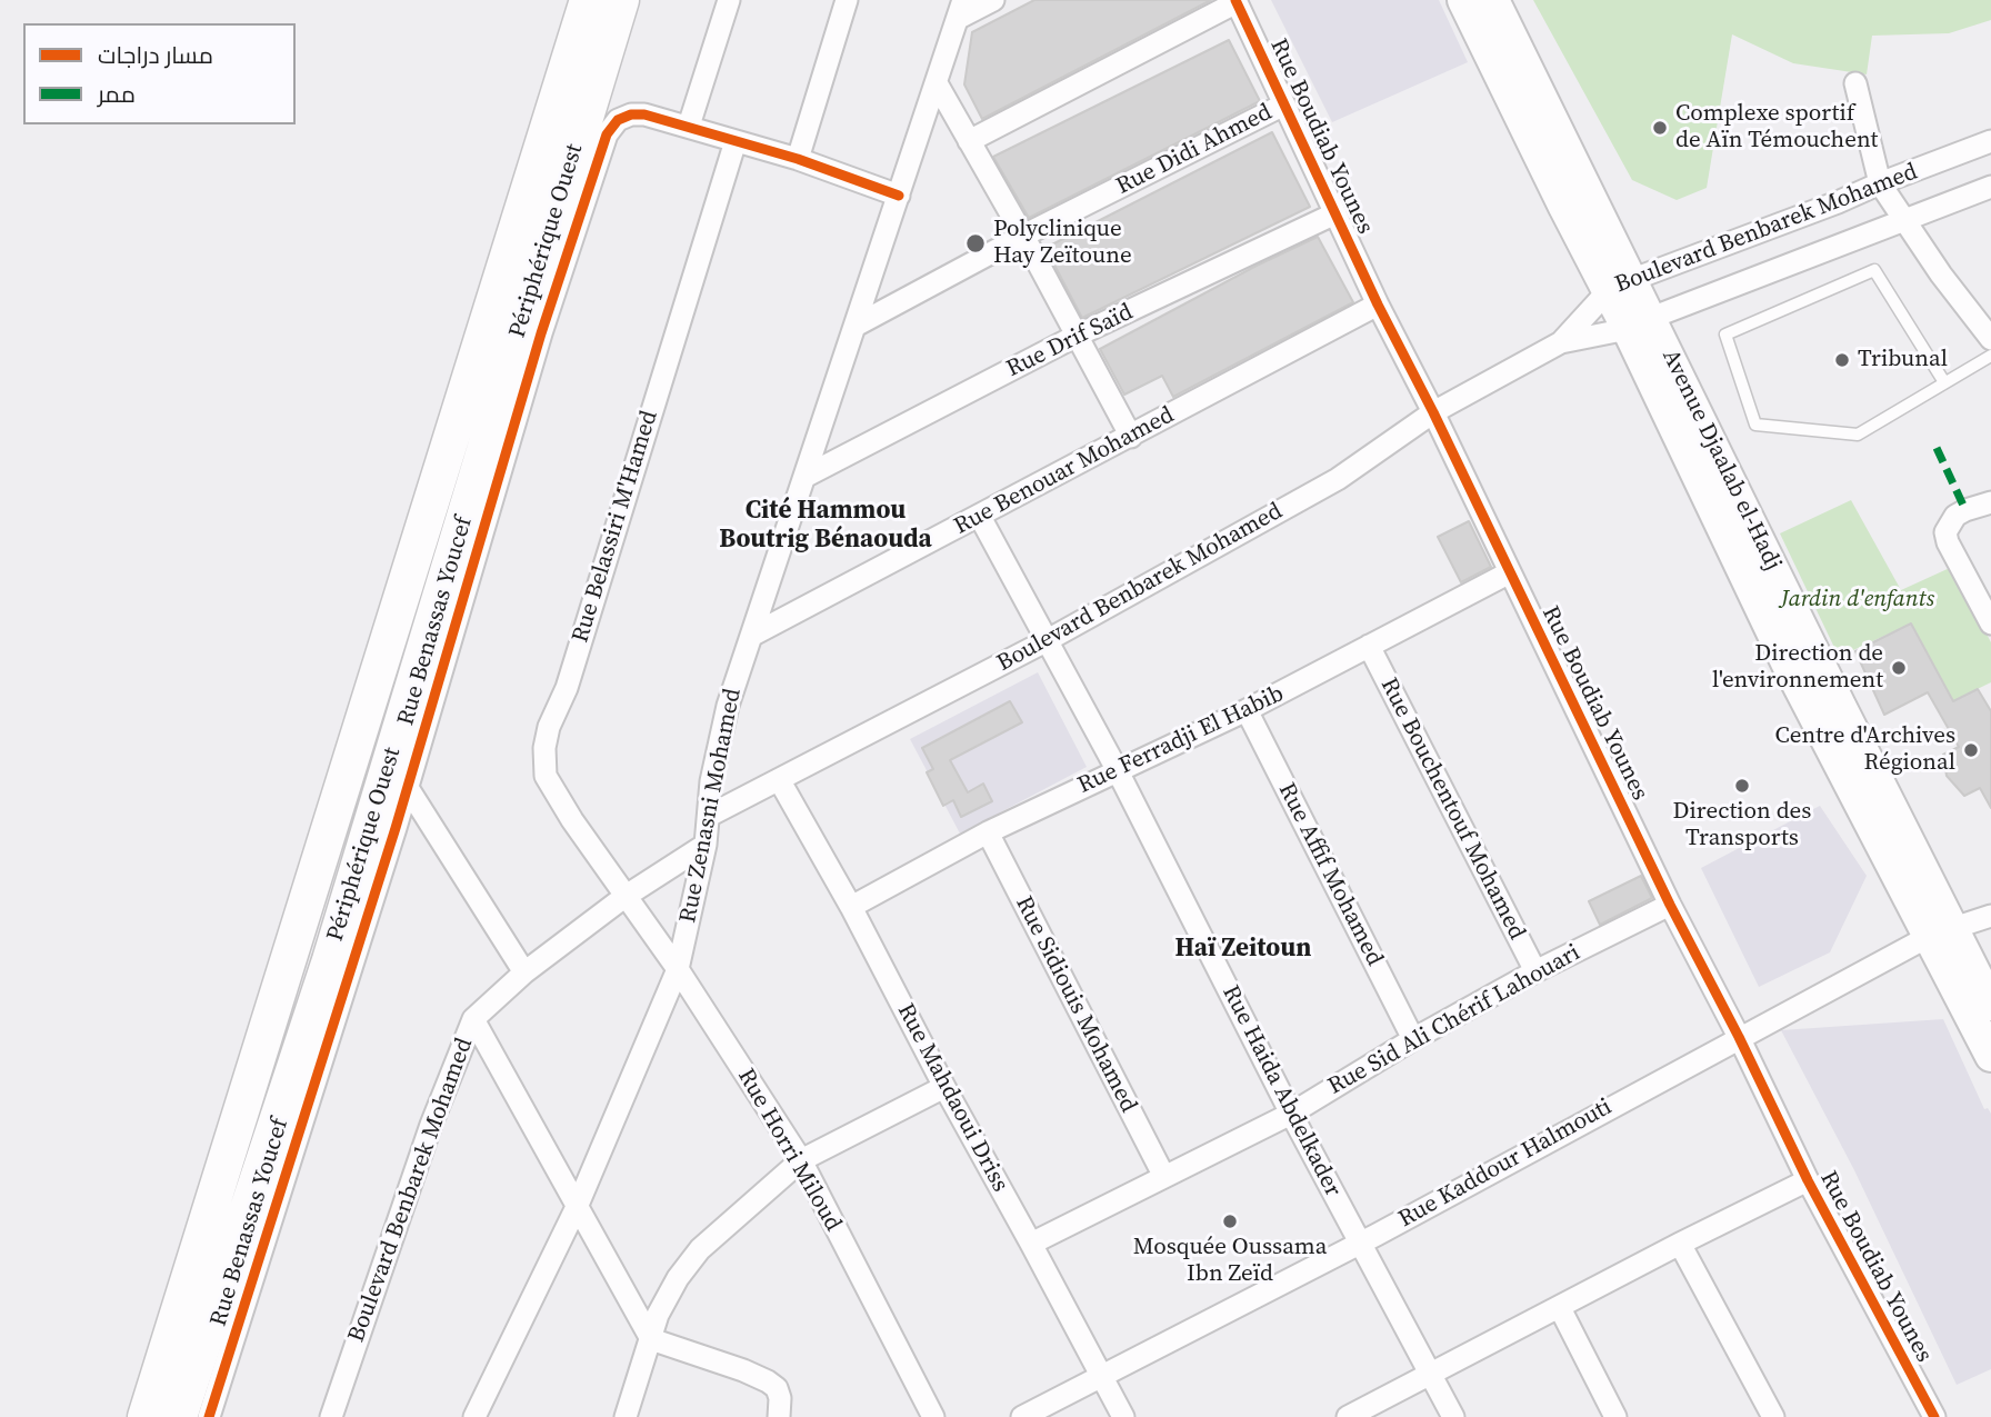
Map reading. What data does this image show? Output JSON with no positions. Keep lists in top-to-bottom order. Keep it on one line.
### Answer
{"streets":{"highway":["Périphérique Ouest"],"main road":["Avenue Djaalab el-Hadj"],"street":["Rue Boudiab Younes","Rue Didi Ahmed","Boulevard Benbarek Mohamed","Rue Drif Saïd","Rue Benouar Mohamed","Rue Belassiri M'Hamed","Rue Benassas Youcef","Rue Ferradji El Habib","Rue Zenasni Mohamed","Rue Bouchentouf Mohamed","Rue Affif Mohamed","Rue Sidiouis Mohamed","Rue Sid Ali Chérif Lahouari","Rue Haida Abdelkader","Rue Mahdaoui Driss","Rue Horri Miloud","Rue Kaddour Halmouti"]},"crossings":[["Rue Boudiab Younes","Rue Didi Ahmed"],["Rue Boudiab Younes","Boulevard Benbarek Mohamed"],["Rue Boudiab Younes","Rue Drif Saïd"],["Rue Boudiab Younes","Rue Benouar Mohamed"],["Rue Boudiab Younes","Rue Ferradji El Habib"],["Rue Boudiab Younes","Rue Sid Ali Chérif Lahouari"],["Rue Boudiab Younes","Rue Kaddour Halmouti"],["Rue Didi Ahmed","Rue Zenasni Mohamed"],["Boulevard Benbarek Mohamed","Avenue Djaalab el-Hadj"],["Boulevard Benbarek Mohamed","Rue Belassiri M'Hamed"],["Boulevard Benbarek Mohamed","Rue Zenasni Mohamed"],["Boulevard Benbarek Mohamed","Rue Haida Abdelkader"],["Boulevard Benbarek Mohamed","Rue Mahdaoui Driss"],["Boulevard Benbarek Mohamed","Rue Horri Miloud"],["Rue Drif Saïd","Rue Zenasni Mohamed"],["Avenue Djaalab el-Hadj","Rue Kaddour Halmouti"],["Rue Benouar Mohamed","Rue Zenasni Mohamed"],["Rue Benouar Mohamed","Rue Haida Abdelkader"],["Rue Belassiri M'Hamed","Rue Benassas Youcef"],["Rue Belassiri M'Hamed","Rue Horri Miloud"],["Rue Benassas Youcef","Rue Zenasni Mohamed"],["Rue Ferradji El Habib","Rue Bouchentouf Mohamed"],["Rue Ferradji El Habib","Rue Affif Mohamed"],["Rue Ferradji El Habib","Rue Sidiouis Mohamed"],["Rue Ferradji El Habib","Rue Haida Abdelkader"],["Rue Ferradji El Habib","Rue Mahdaoui Driss"],["Rue Zenasni Mohamed","Rue Horri Miloud"],["Rue Bouchentouf Mohamed","Rue Sid Ali Chérif Lahouari"],["Rue Affif Mohamed","Rue Sid Ali Chérif Lahouari"],["Rue Sidiouis Mohamed","Rue Sid Ali Chérif Lahouari"],["Rue Sid Ali Chérif Lahouari","Rue Haida Abdelkader"],["Rue Sid Ali Chérif Lahouari","Rue Mahdaoui Driss"],["Rue Haida Abdelkader","Rue Kaddour Halmouti"],["Rue Mahdaoui Driss","Rue Kaddour Halmouti"]],"districts":["Cité Hammou Boutrig Bénaouda","Haï Zeitoun"],"parks":["Jardin d'enfants"],"places":["Complexe sportif de Aïn Témouchent","Polyclinique Hay Zeïtoune","Tribunal","Direction de l'environnement","Centre d'Archives Régional","Direction des Transports","Mosquée Oussama Ibn Zeïd"],"legend":["مسار دراجات","ممر"]}
